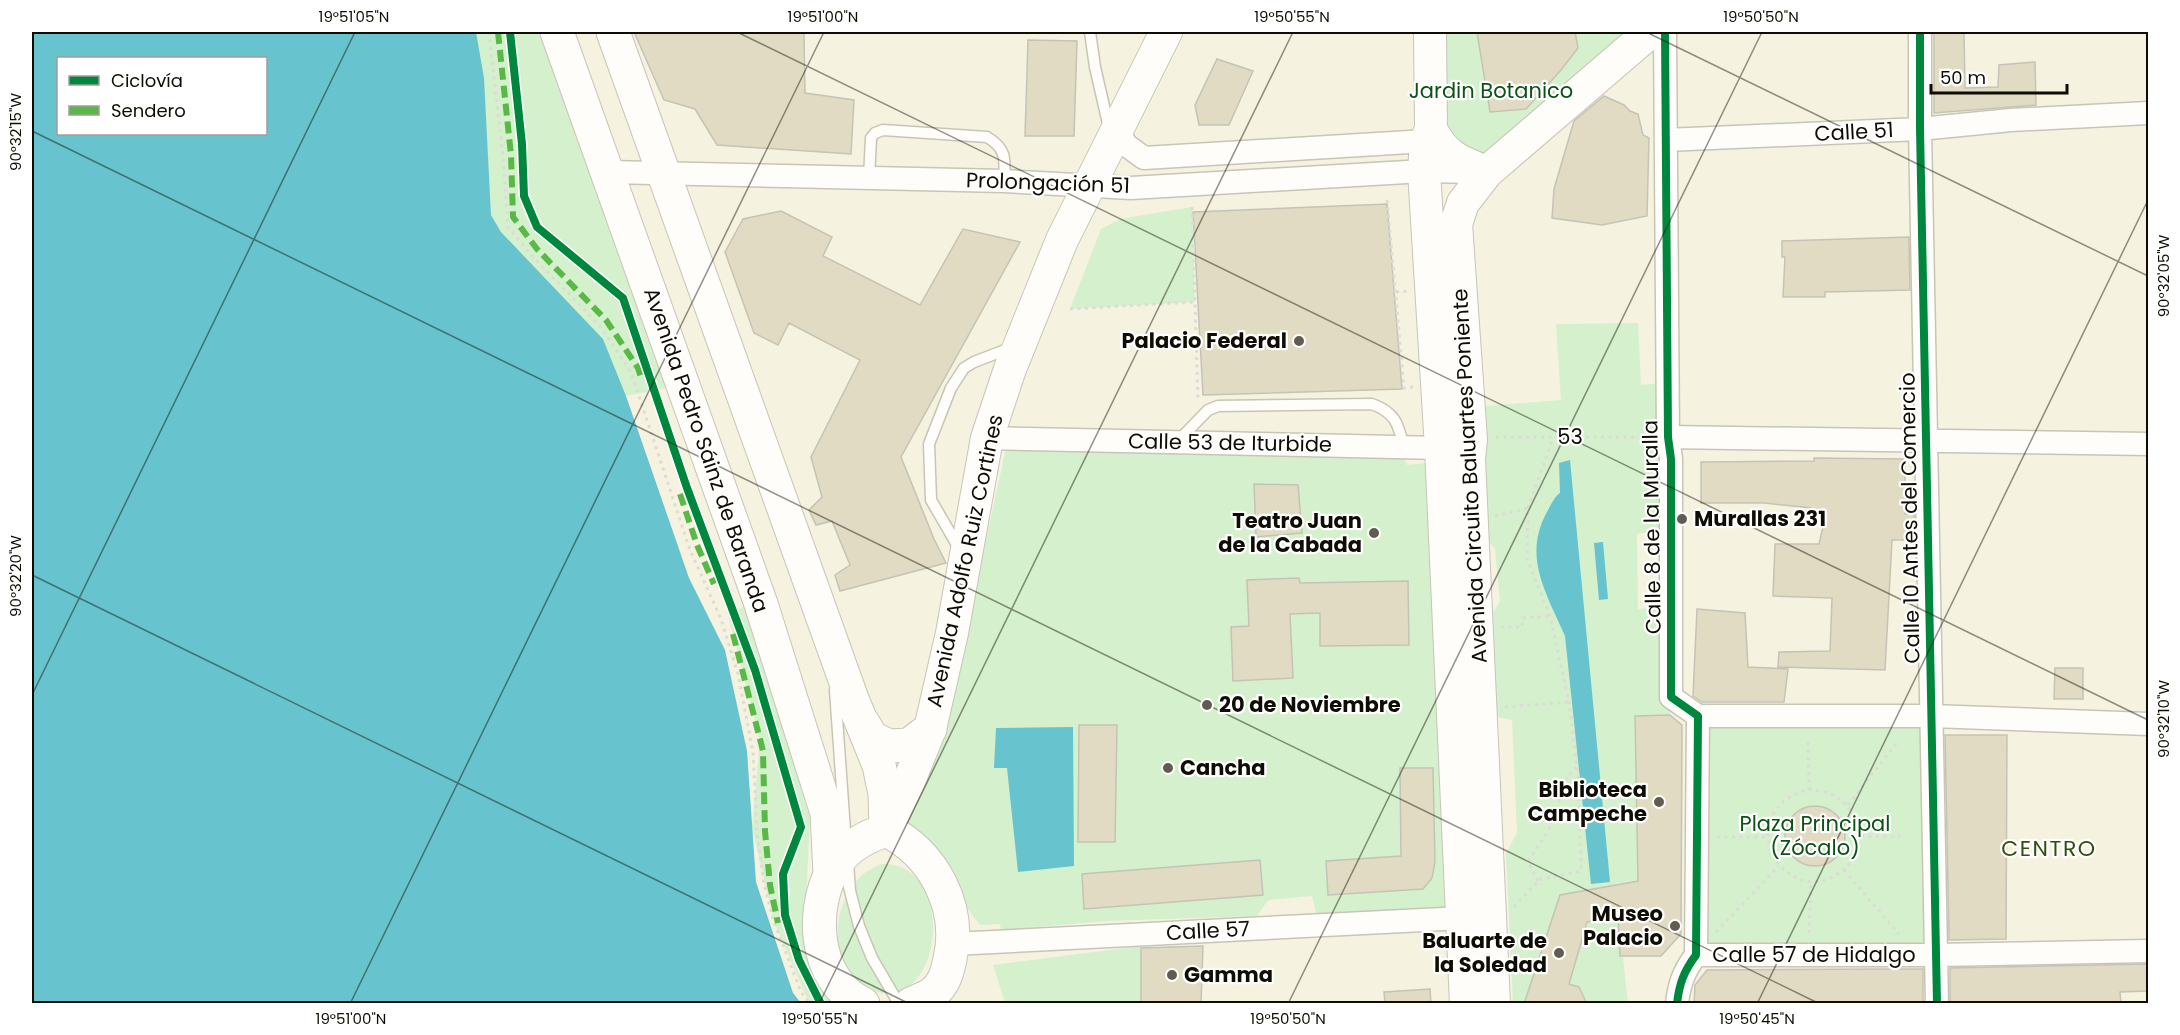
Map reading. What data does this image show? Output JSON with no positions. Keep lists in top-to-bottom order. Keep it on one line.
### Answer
{"streets":{"main road":["Avenida Pedro Sáinz de Baranda","Avenida Circuito Baluartes Poniente","Avenida Adolfo Ruiz Cortines"],"street":["Calle 51","Prolongación 51","Calle 53 de Iturbide","Calle 10 Antes del Comercio","Calle 8 de la Muralla","Calle 57","Calle 57 de Hidalgo"],"path":["53"]},"crossings":[["Calle 51","Calle 10 Antes del Comercio"],["Calle 51","Calle 8 de la Muralla"],["Prolongación 51","Avenida Pedro Sáinz de Baranda"],["Prolongación 51","Avenida Circuito Baluartes Poniente"],["Prolongación 51","Avenida Adolfo Ruiz Cortines"],["53","Calle 53 de Iturbide"],["53","Avenida Circuito Baluartes Poniente"],["53","Calle 8 de la Muralla"],["Calle 53 de Iturbide","Avenida Circuito Baluartes Poniente"],["Calle 53 de Iturbide","Avenida Adolfo Ruiz Cortines"],["Avenida Circuito Baluartes Poniente","Calle 57"],["Calle 10 Antes del Comercio","Calle 57 de Hidalgo"]],"districts":["CENTRO"],"parks":["Jardin Botanico","Plaza Principal (Zócalo)"],"places":["Palacio Federal","Murallas 231","Teatro Juan de la Cabada","20 de Noviembre","Cancha","Biblioteca Campeche","Museo Palacio","Baluarte de la Soledad","Gamma"],"legend":["Ciclovía","Sendero"],"scale_bar":"50 m","coordinates":["19°51'05\"N","19°51'00\"N","19°50'55\"N","19°50'50\"N","90°32'15\"W","90°32'05\"W","90°32'20\"W","90°32'10\"W","19°50'45\"N"]}
